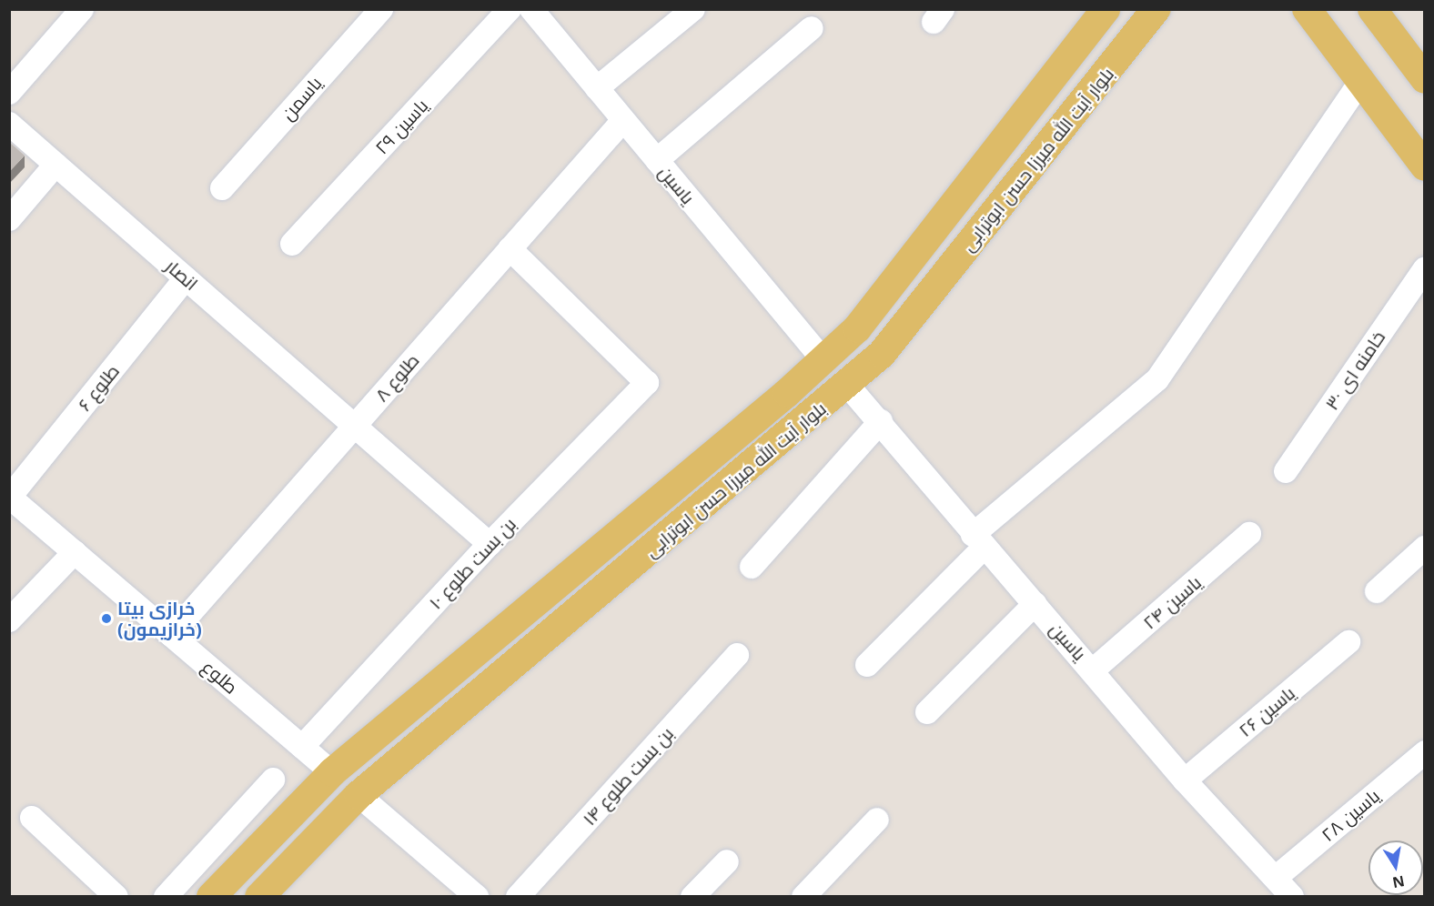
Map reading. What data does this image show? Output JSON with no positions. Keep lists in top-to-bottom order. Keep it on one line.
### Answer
{"streets":{"main road":["بلوار آیت الله میرزا حسن ابوترابی"],"street":["یاسمن","یاسین ۲۹","یاسین","انصار","خامنه ای ۳۰","طلوع ۸","طلوع ۶","بن بست طلوع ۱۰","یاسین ۲۴","طلوع","یاسین ۲۶","بن بست طلوع ۱۴","یاسین ۲۸"]},"crossings":[["بلوار آیت الله میرزا حسن ابوترابی","یاسین"],["بلوار آیت الله میرزا حسن ابوترابی","طلوع"],["یاسین","طلوع ۸"],["یاسین","یاسین ۲۴"],["یاسین","یاسین ۲۶"],["یاسین","یاسین ۲۸"],["انصار","طلوع ۸"],["انصار","طلوع ۶"],["انصار","بن بست طلوع ۱۰"],["طلوع ۸","بن بست طلوع ۱۰"],["طلوع ۸","طلوع"],["طلوع ۶","طلوع"],["بن بست طلوع ۱۰","طلوع"]],"places":["خرازی بیتا (خرازیمون)"],"north":"bottom"}
